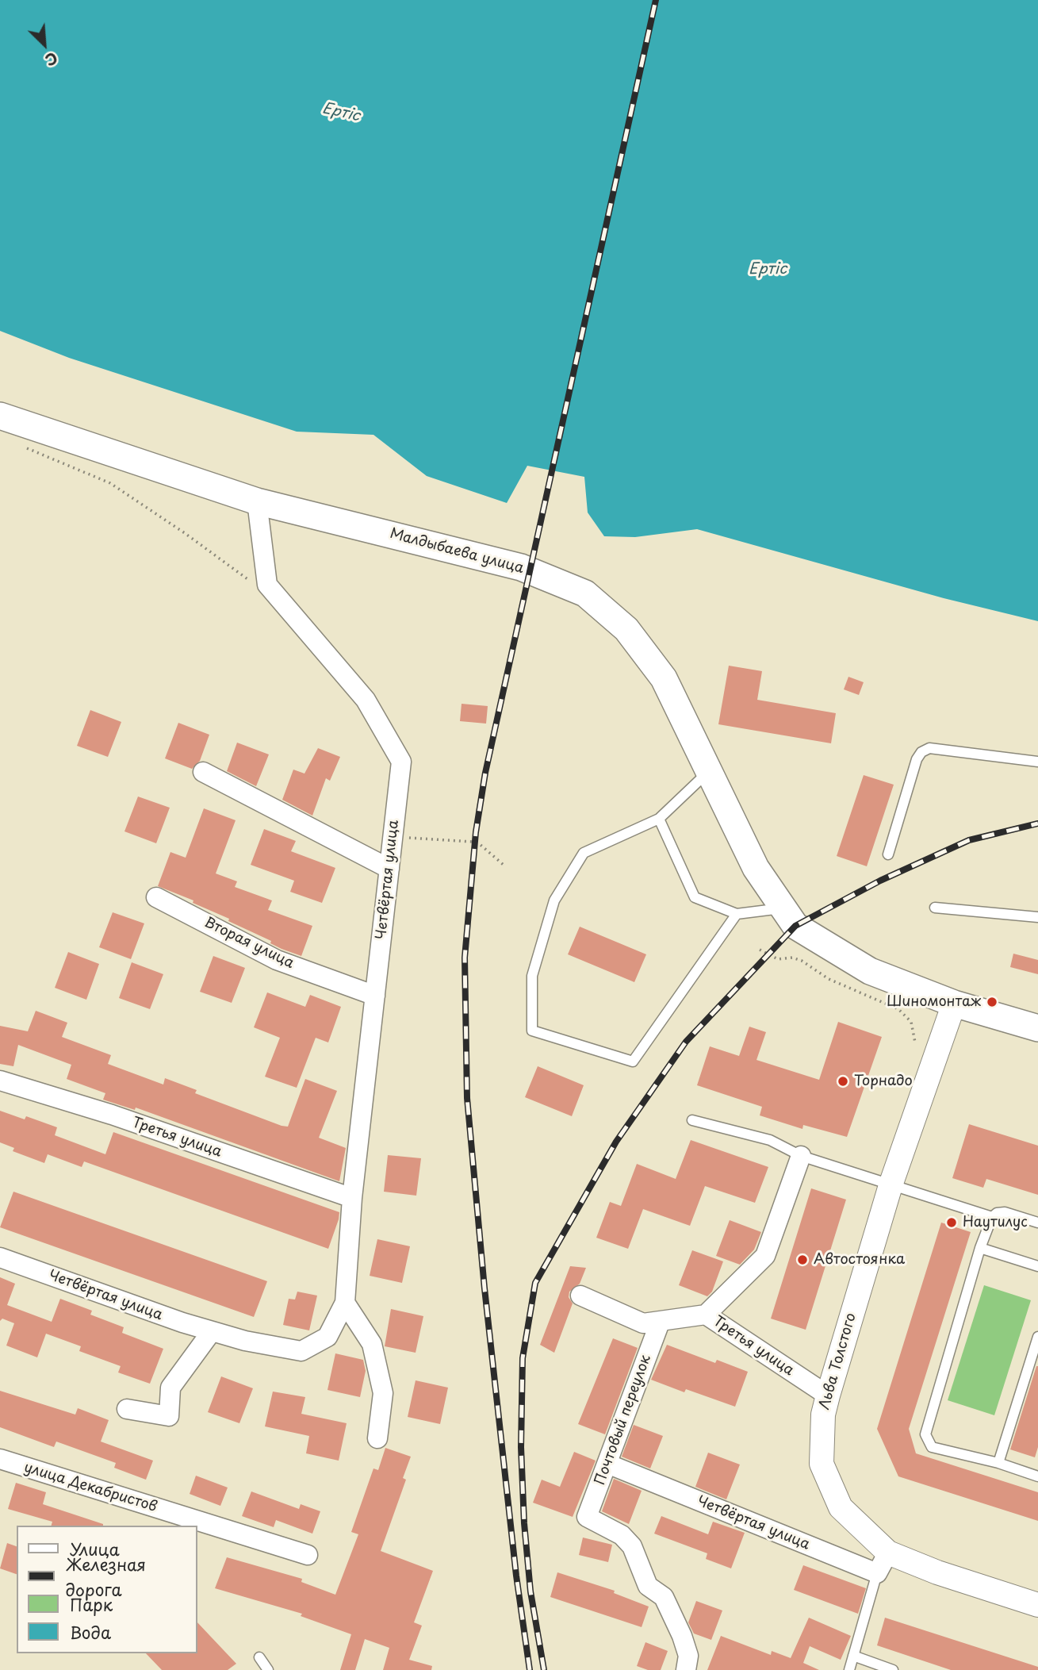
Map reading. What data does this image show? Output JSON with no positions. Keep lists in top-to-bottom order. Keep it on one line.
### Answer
{"streets":{"main road":["Малдыбаева улица"],"street":["Четвёртая улица","Вторая улица","Третья улица","Льва Толстого","Почтовый переулок","улица Декабристов"]},"crossings":[["Малдыбаева улица","Четвёртая улица"],["Малдыбаева улица","Льва Толстого"],["Четвёртая улица","Вторая улица"],["Четвёртая улица","Третья улица"],["Четвёртая улица","Льва Толстого"],["Четвёртая улица","Почтовый переулок"],["Третья улица","Льва Толстого"],["Третья улица","Почтовый переулок"]],"water":["Ертіс"],"places":["Шиномонтаж","Торнадо","Наутилус","Автостоянка"],"legend":["Улица","Железная дорога","Парк","Вода"],"north":"bottom right"}
